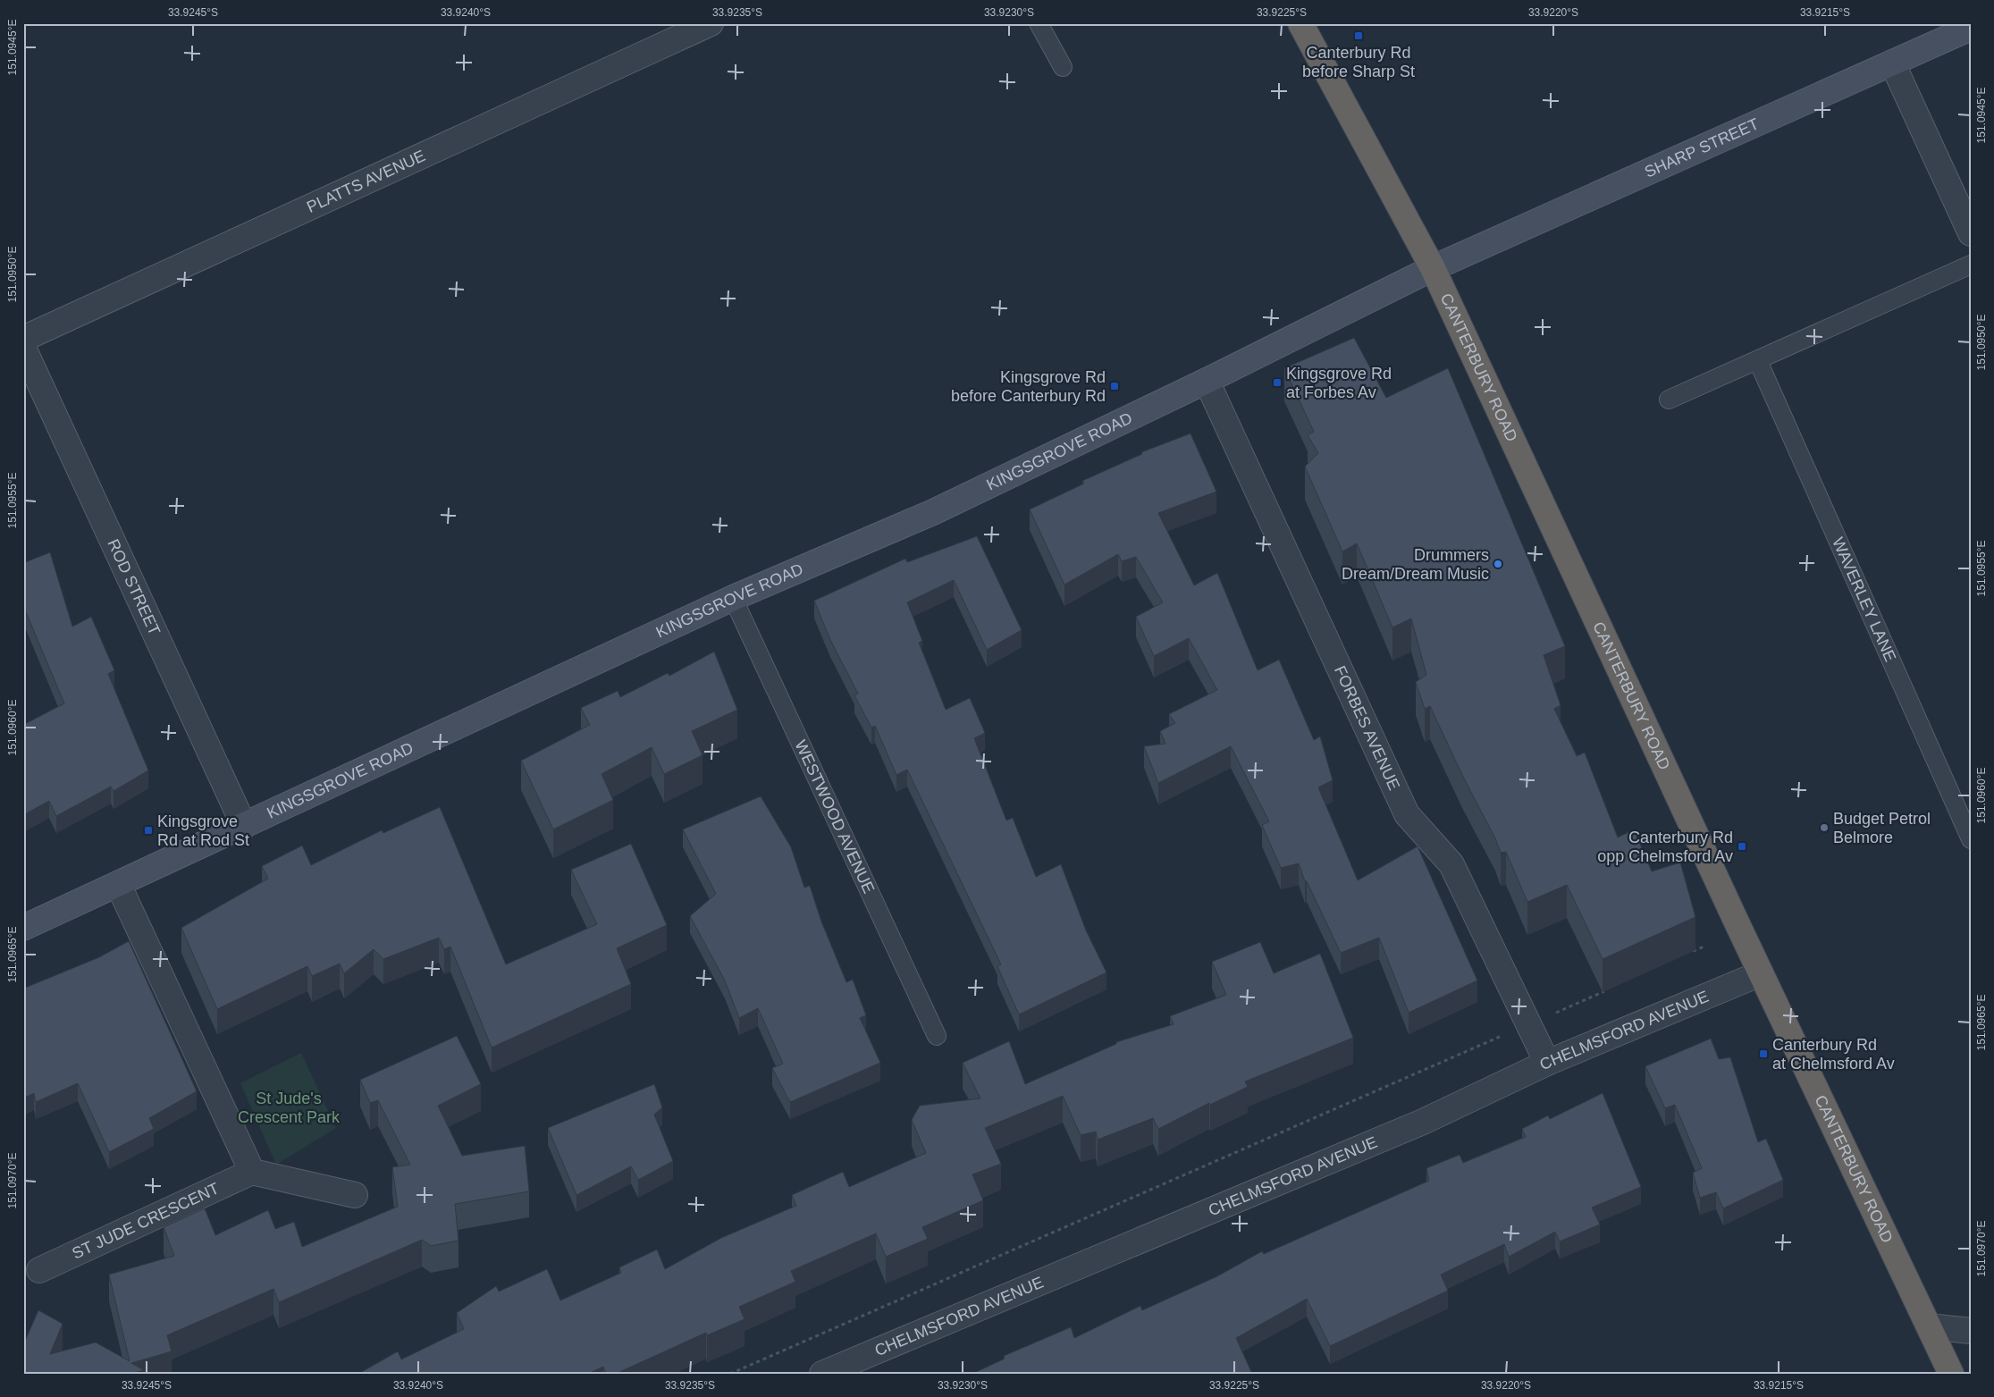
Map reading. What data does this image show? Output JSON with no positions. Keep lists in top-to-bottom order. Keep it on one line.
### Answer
{"streets":{"highway":["CANTERBURY ROAD"],"main road":["SHARP STREET","KINGSGROVE ROAD"],"street":["PLATTS AVENUE","ROD STREET","FORBES AVENUE","CHELMSFORD AVENUE","ST JUDE CRESCENT"],"lane":["WAVERLEY LANE","WESTWOOD AVENUE"]},"crossings":[["SHARP STREET","CANTERBURY ROAD"],["SHARP STREET","KINGSGROVE ROAD"],["CANTERBURY ROAD","KINGSGROVE ROAD"],["CANTERBURY ROAD","CHELMSFORD AVENUE"],["KINGSGROVE ROAD","ROD STREET"],["KINGSGROVE ROAD","FORBES AVENUE"],["KINGSGROVE ROAD","WESTWOOD AVENUE"],["FORBES AVENUE","CHELMSFORD AVENUE"]],"parks":["St Jude's Crescent Park"],"places":{"transit":["Canterbury Rd before Sharp St","Kingsgrove Rd at Forbes Av","Kingsgrove Rd before Canterbury Rd","Kingsgrove Rd at Rod St","Canterbury Rd opp Chelmsford Av","Canterbury Rd at Chelmsford Av"],"other":["Drummers Dream/Dream Music","Budget Petrol Belmore"]},"coordinates":["33.9245°S","33.9240°S","33.9235°S","33.9230°S","33.9225°S","33.9220°S","33.9215°S","151.0945°E","151.0950°E","151.0955°E","151.0960°E","151.0965°E","151.0970°E"]}
